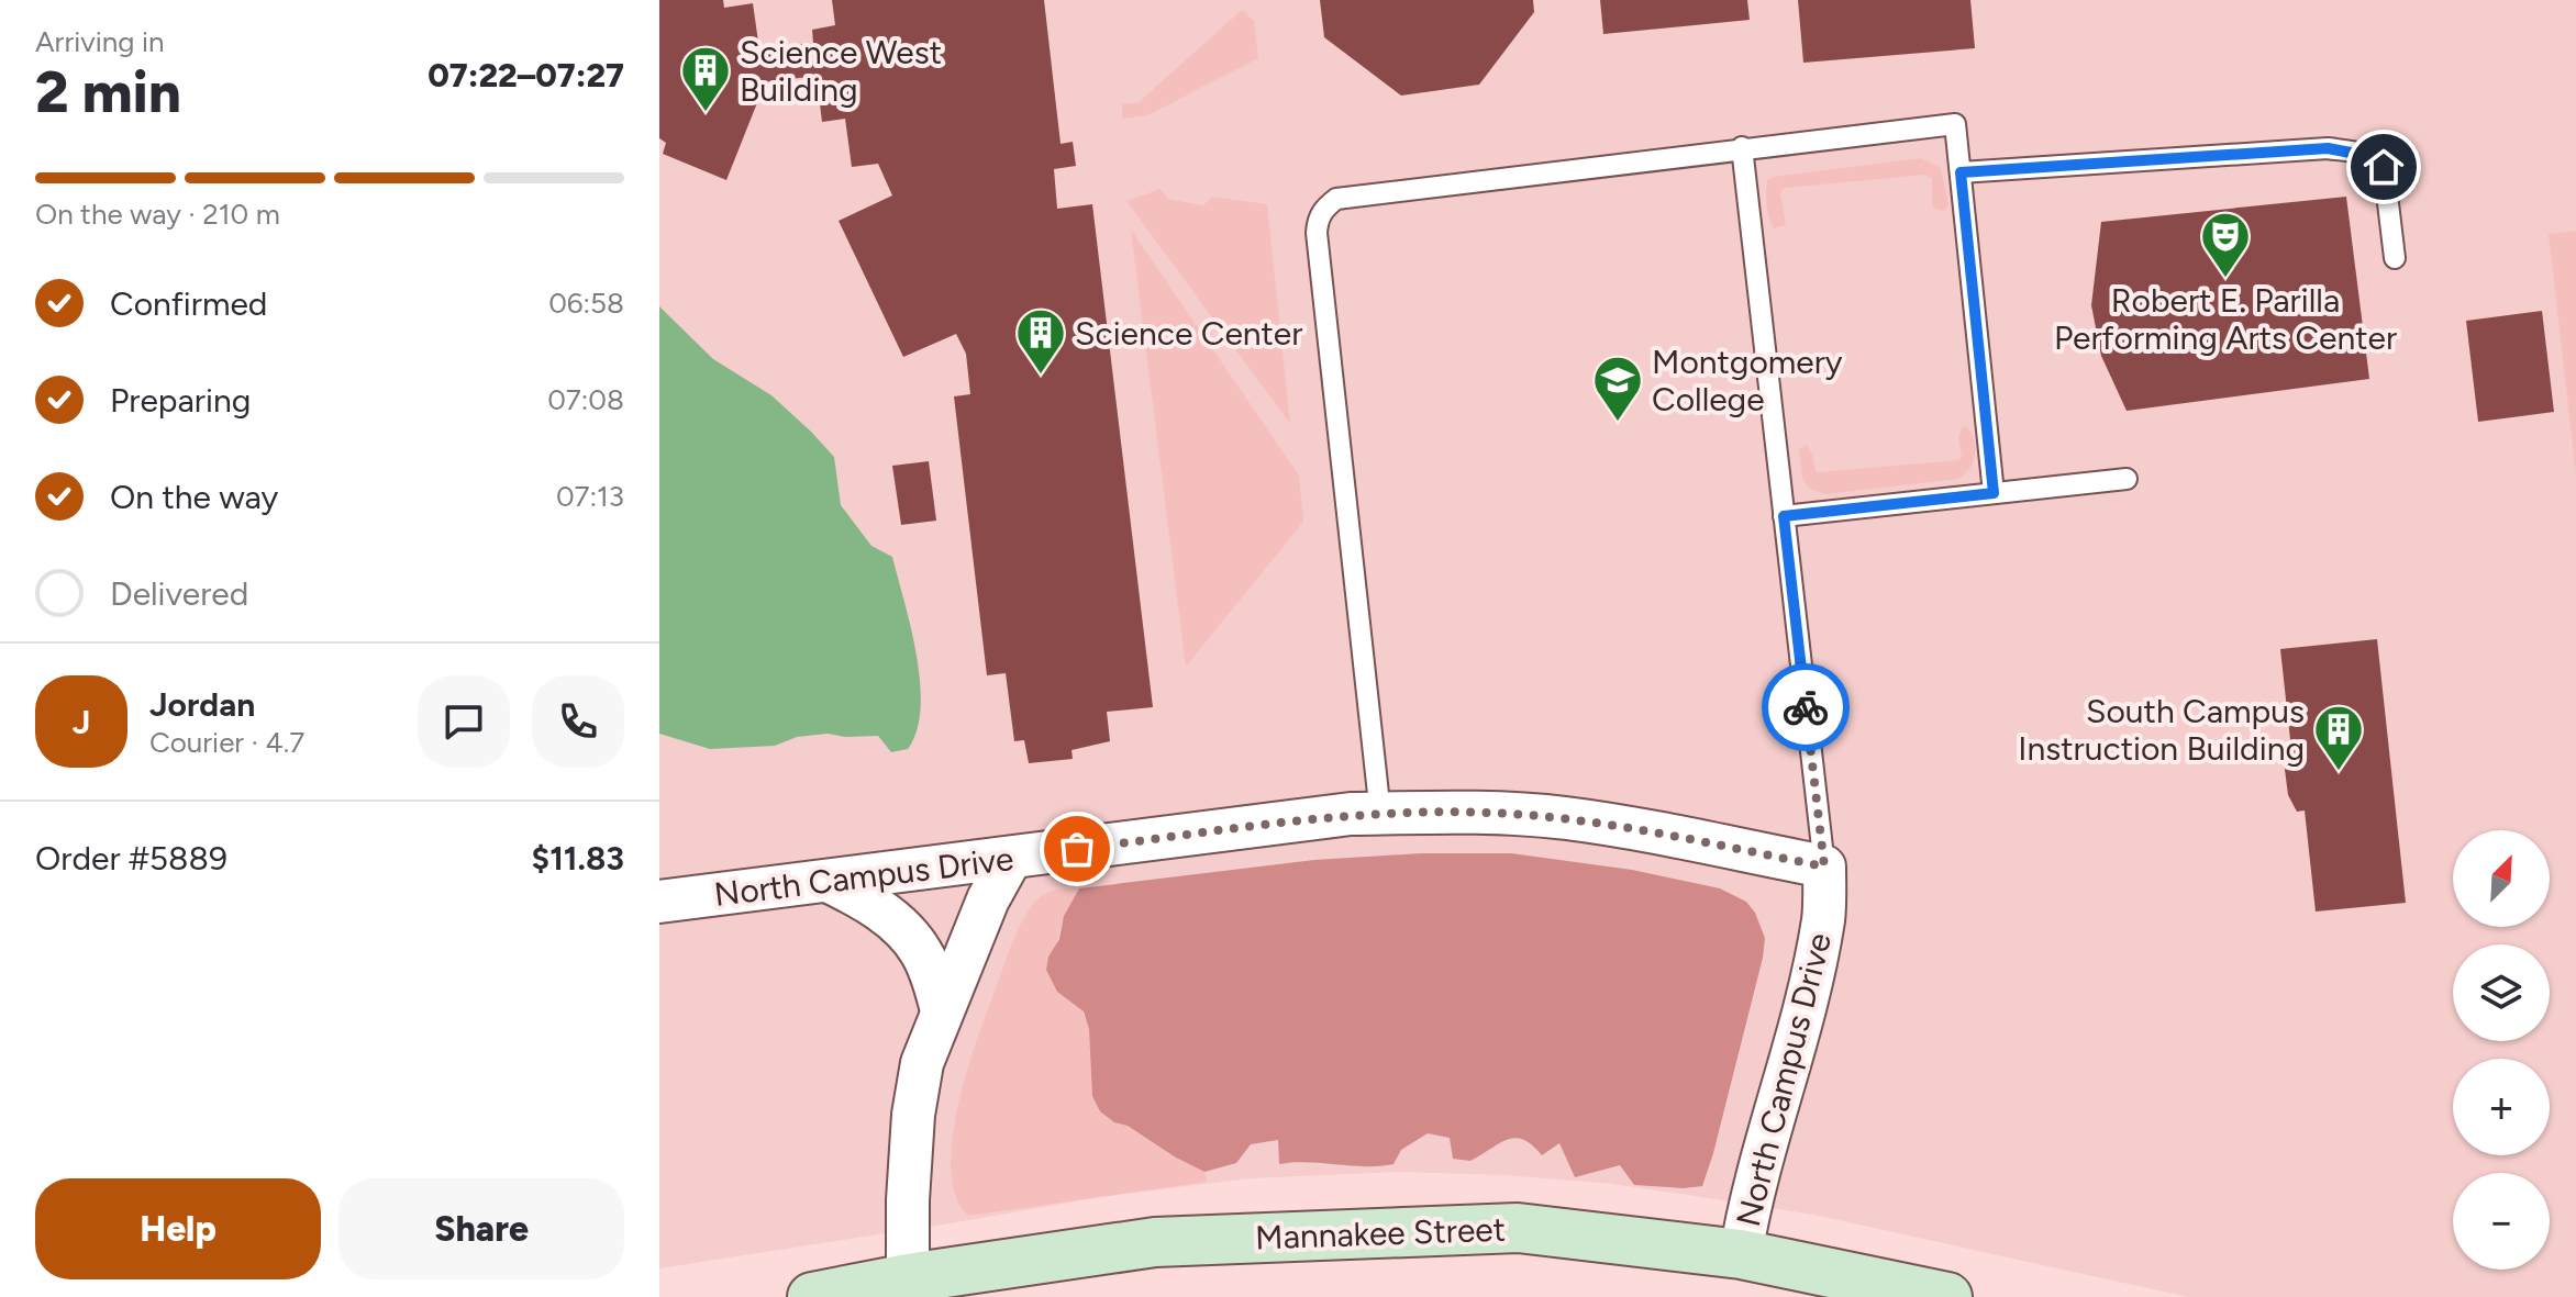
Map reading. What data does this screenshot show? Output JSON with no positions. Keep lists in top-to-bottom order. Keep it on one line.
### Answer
{"streets":{"street":["North Campus Drive","Mannakee Street"]},"crossings":[["North Campus Drive","Mannakee Street"]],"places":{"building":["Science West Building","Science Center","South Campus Instruction Building"],"theatre":["Robert E. Parilla Performing Arts Center"],"school or university":["Montgomery College"]},"north":"top right","page":{"heading":["2 min","Arriving in","07:22–07:27"],"panel":["Jordan","Courier · 4.7","Order #5889","$11.83"],"bar":"On the way · 210 m","list":[["Confirmed","06:58"],["Preparing","07:08"],["On the way","07:13"],"Delivered"],"round":"J","map_buttons":["+","−"],"buttons":["Help","Share"]}}
